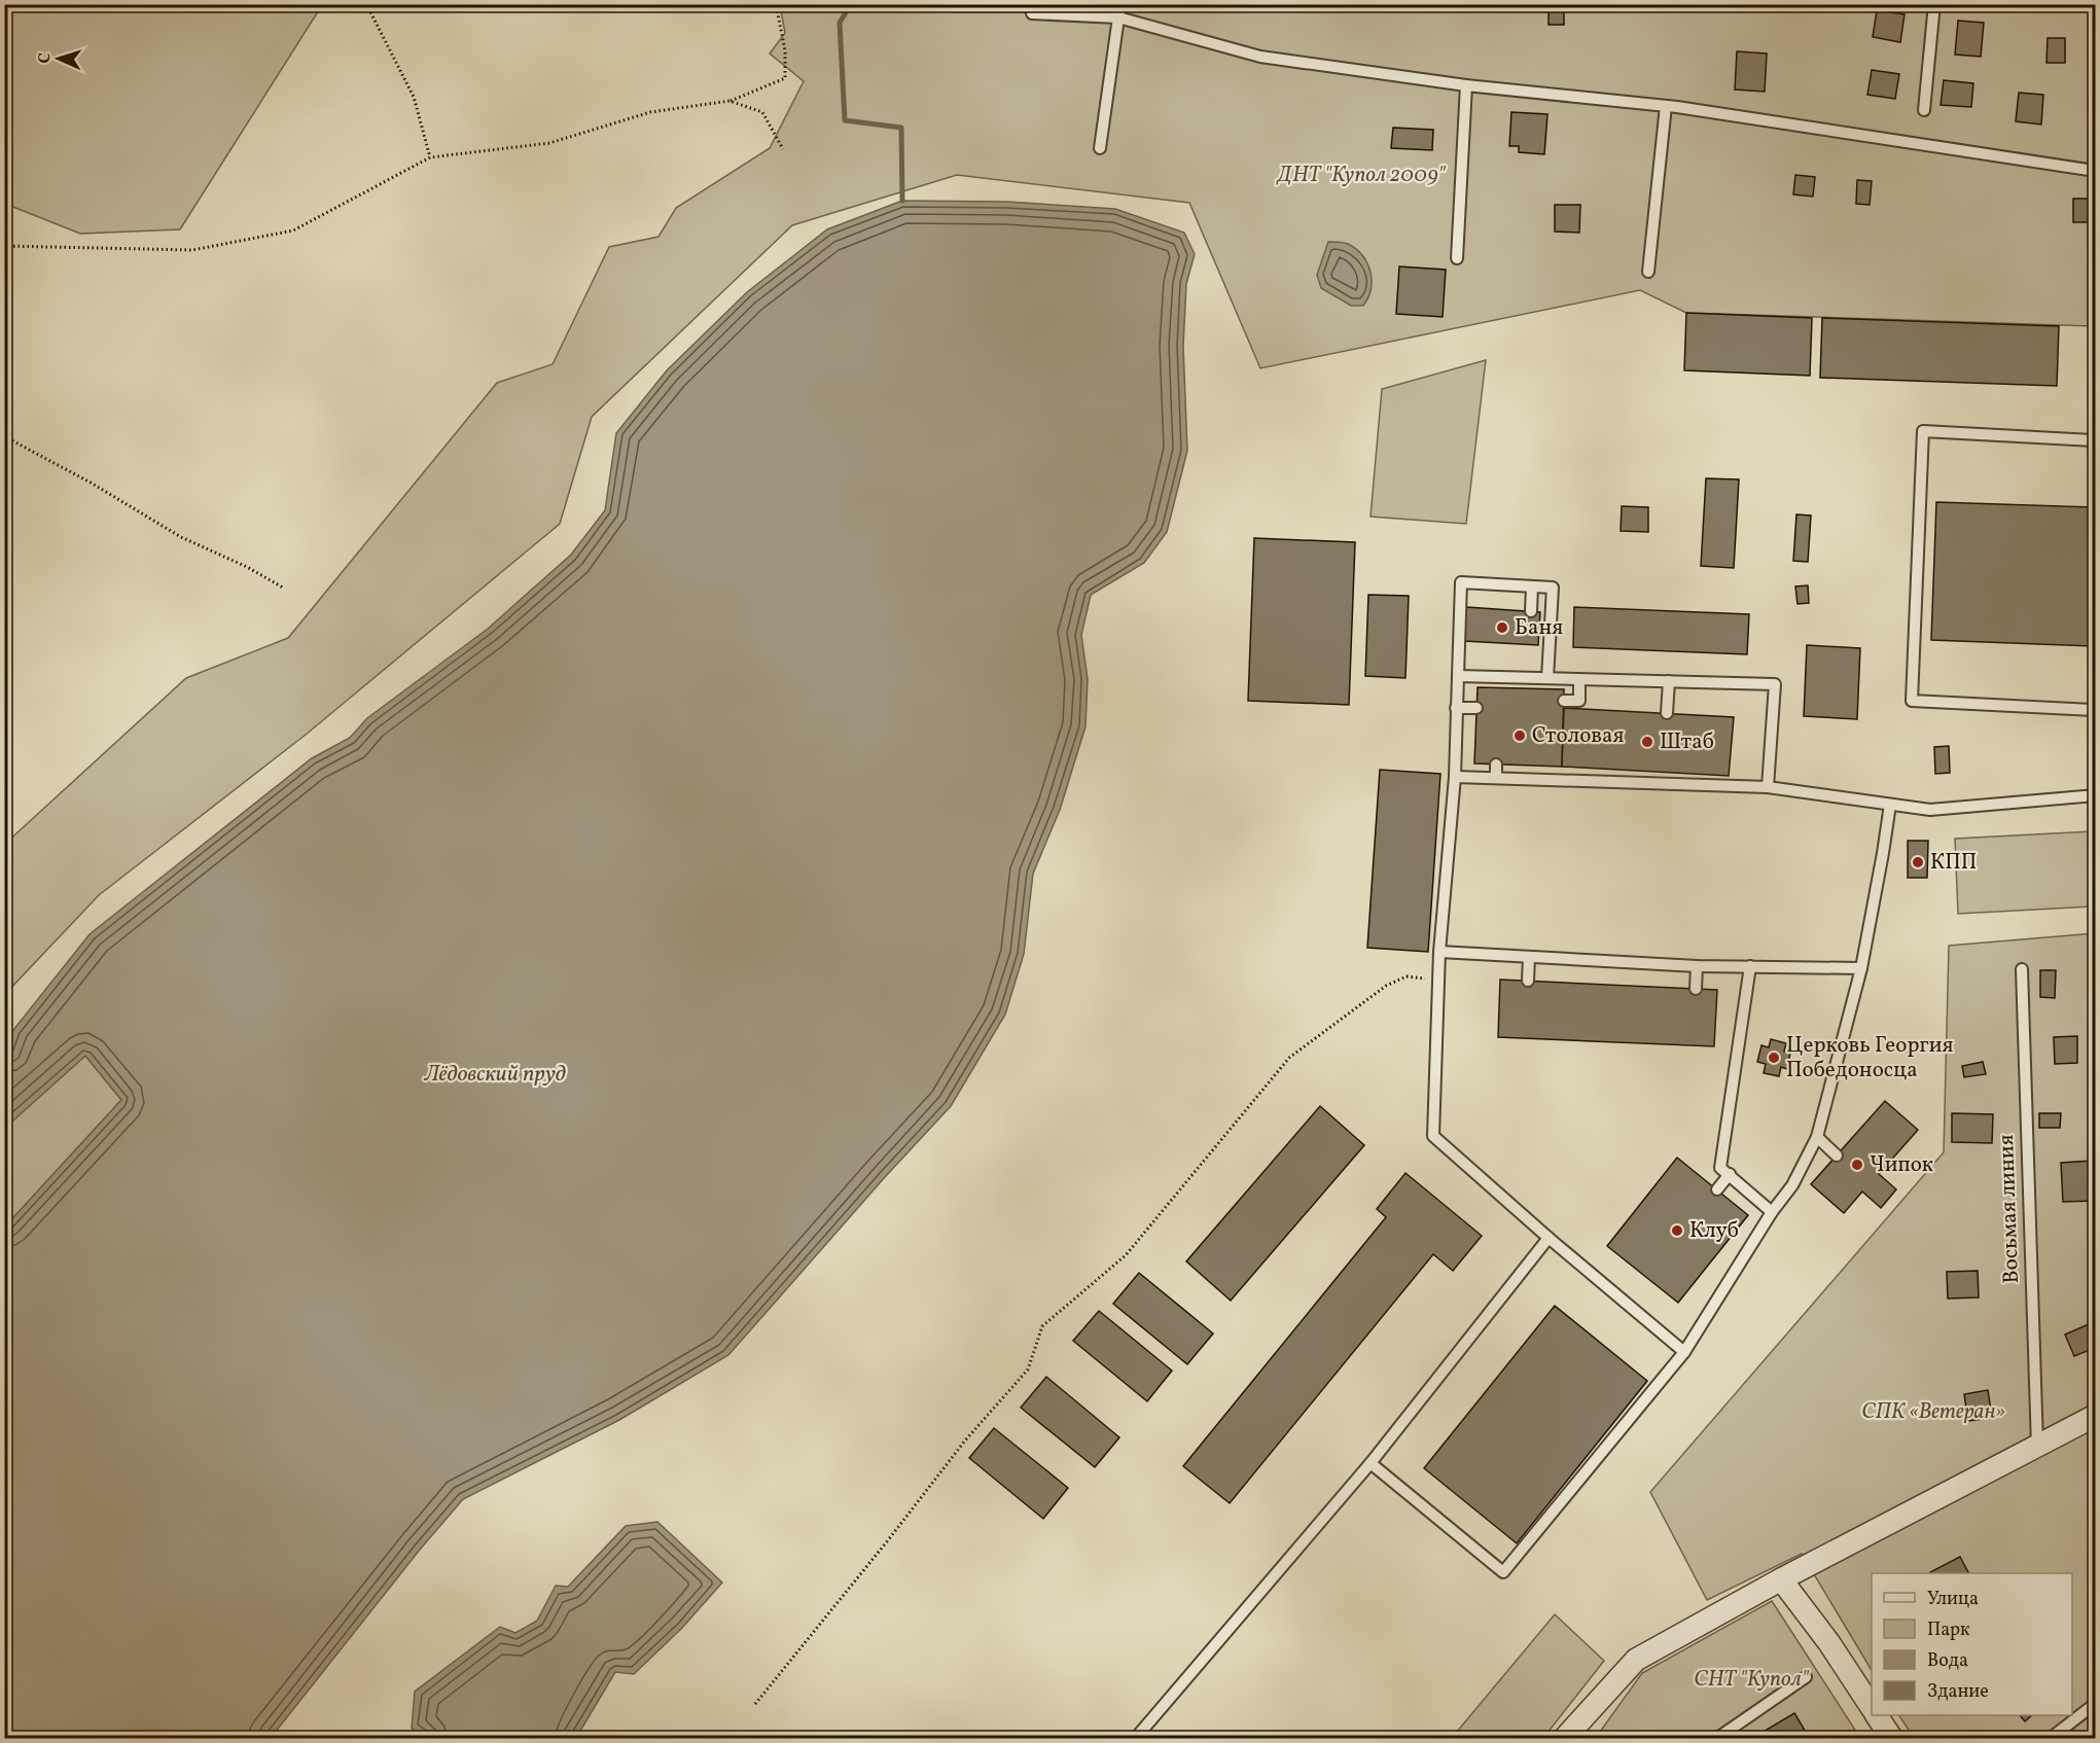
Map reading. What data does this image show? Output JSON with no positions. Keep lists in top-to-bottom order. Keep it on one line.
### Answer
{"streets":{"lane":["Восьмая линия"]},"water":["Лёдовский пруд"],"parks":["ДНТ \"Купол 2009\"","СПК «Ветеран»","СНТ \"Купол\""],"places":["Баня","Столовая","Штаб","КПП","Церковь Георгия Победоносца","Чипок","Клуб"],"legend":["Улица","Парк","Вода","Здание"],"north":"left"}
